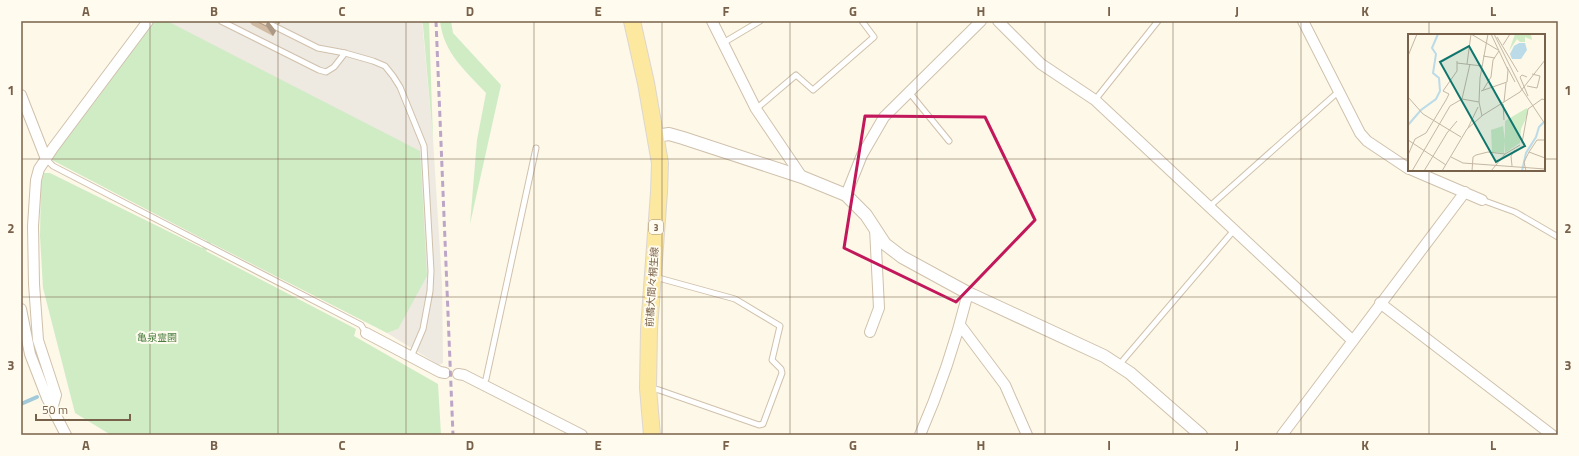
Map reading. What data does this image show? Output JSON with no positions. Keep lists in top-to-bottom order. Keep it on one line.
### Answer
{"streets":{"main road":["3","前橋大間々桐生線"]},"parks":["亀泉霊園"],"scale_bar":"50 m","grid":{"columns":["A","B","C","D","E","F","G","H","I","J","K","L"],"rows":["1","2","3"]}}
